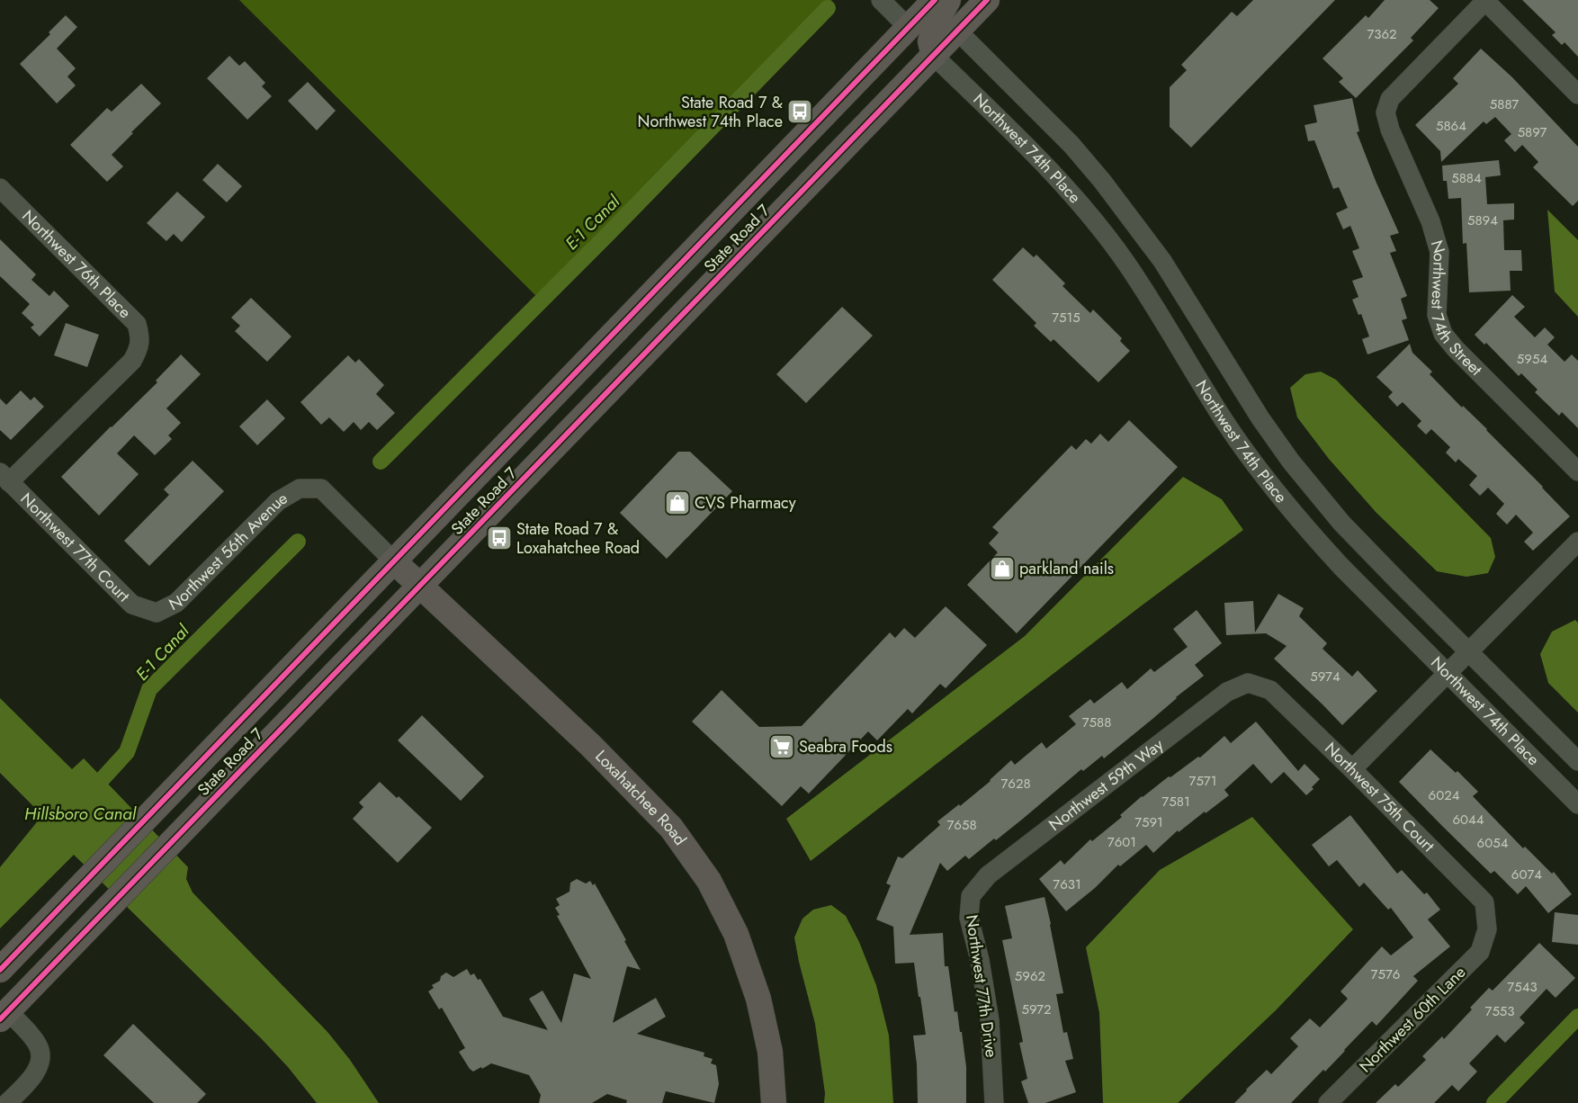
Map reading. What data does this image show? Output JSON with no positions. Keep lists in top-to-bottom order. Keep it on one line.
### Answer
{"streets":{"main road":["State Road 7","Loxahatchee Road"],"street":["Northwest 74th Place","Northwest 76th Place","Northwest 74th Street","Northwest 77th Court","Northwest 56th Avenue","Northwest 59th Way","Northwest 75th Court","Northwest 77th Drive","Northwest 60th Lane"]},"crossings":[["Northwest 74th Place","State Road 7"],["State Road 7","Northwest 56th Avenue"],["State Road 7","Loxahatchee Road"],["Northwest 76th Place","Northwest 77th Court"],["Northwest 77th Court","Northwest 56th Avenue"],["Northwest 56th Avenue","Loxahatchee Road"],["Northwest 59th Way","Northwest 75th Court"],["Northwest 59th Way","Northwest 77th Drive"],["Northwest 75th Court","Northwest 60th Lane"]],"water":["E-1 Canal","Hillsboro Canal"],"places":{"bus stop":["State Road 7 & Northwest 74th Place","State Road 7 & Loxahatchee Road"],"shop":["CVS Pharmacy","parkland nails"],"supermarket":["Seabra Foods"]},"house_numbers":["7362","5887","5864","5897","5884","5894","7515","5954","5974","7588","7571","7628","6024","7581","6044","7591","7658","7601","6054","6074","7631","7576","5962","7543","5972","7553"]}
